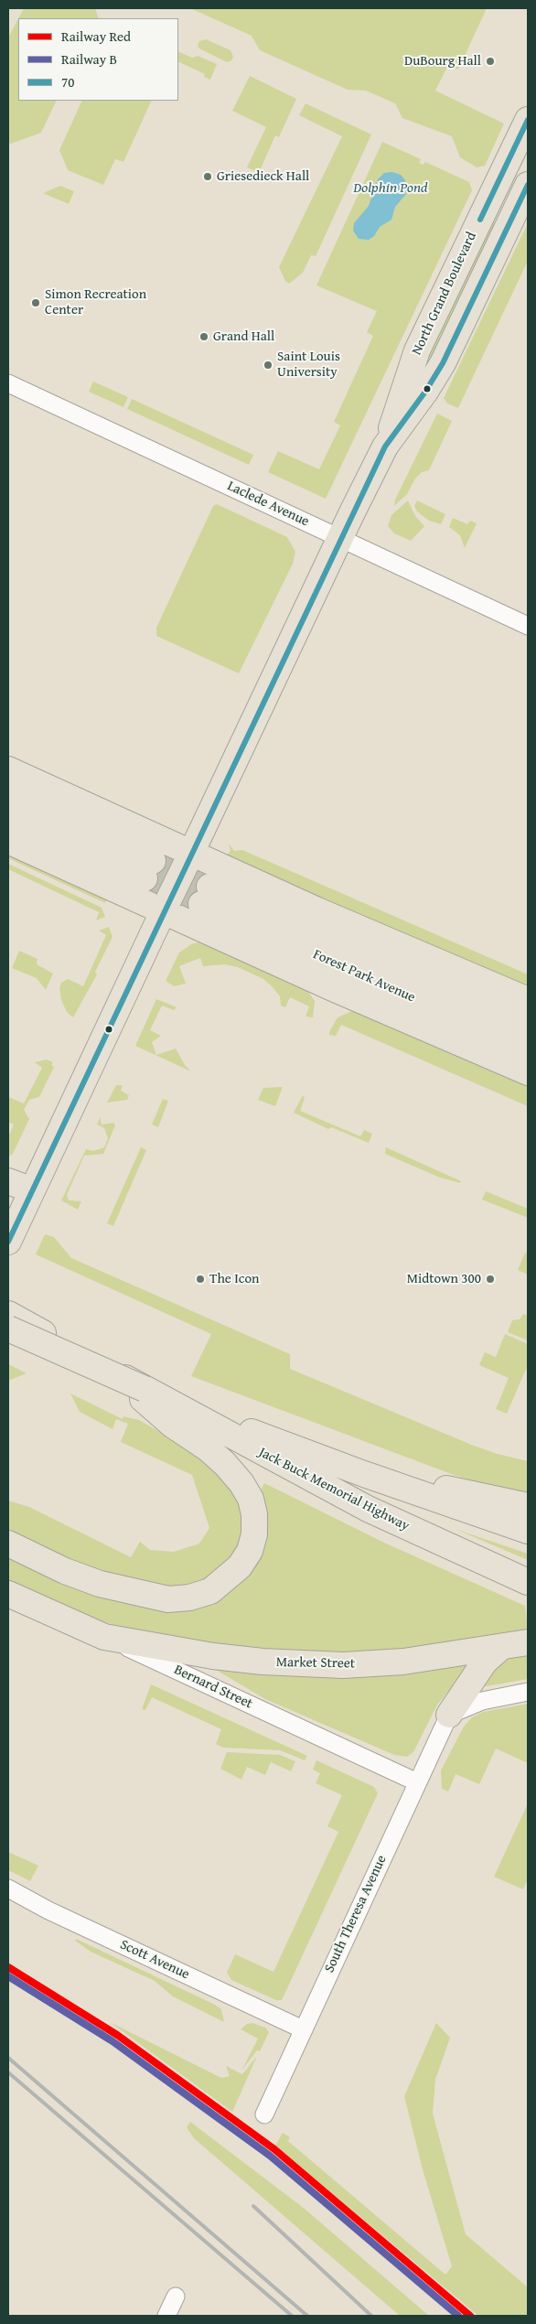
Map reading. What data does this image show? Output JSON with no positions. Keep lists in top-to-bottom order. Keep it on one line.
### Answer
{"streets":{"main road":["North Grand Boulevard","Forest Park Avenue","Jack Buck Memorial Highway","Market Street","Bernard Street"],"street":["Laclede Avenue","South Theresa Avenue","Scott Avenue"]},"crossings":[["North Grand Boulevard","Laclede Avenue"],["Market Street","Bernard Street"],["Bernard Street","South Theresa Avenue"],["South Theresa Avenue","Scott Avenue"]],"water":["Dolphin Pond"],"places":["DuBourg Hall","Griesedieck Hall","Simon Recreation Center","Grand Hall","Saint Louis University","The Icon","Midtown 300"],"lines":["transit line 70","rail line Red","rail line B"],"legend":["Railway Red","Railway B","70"]}
